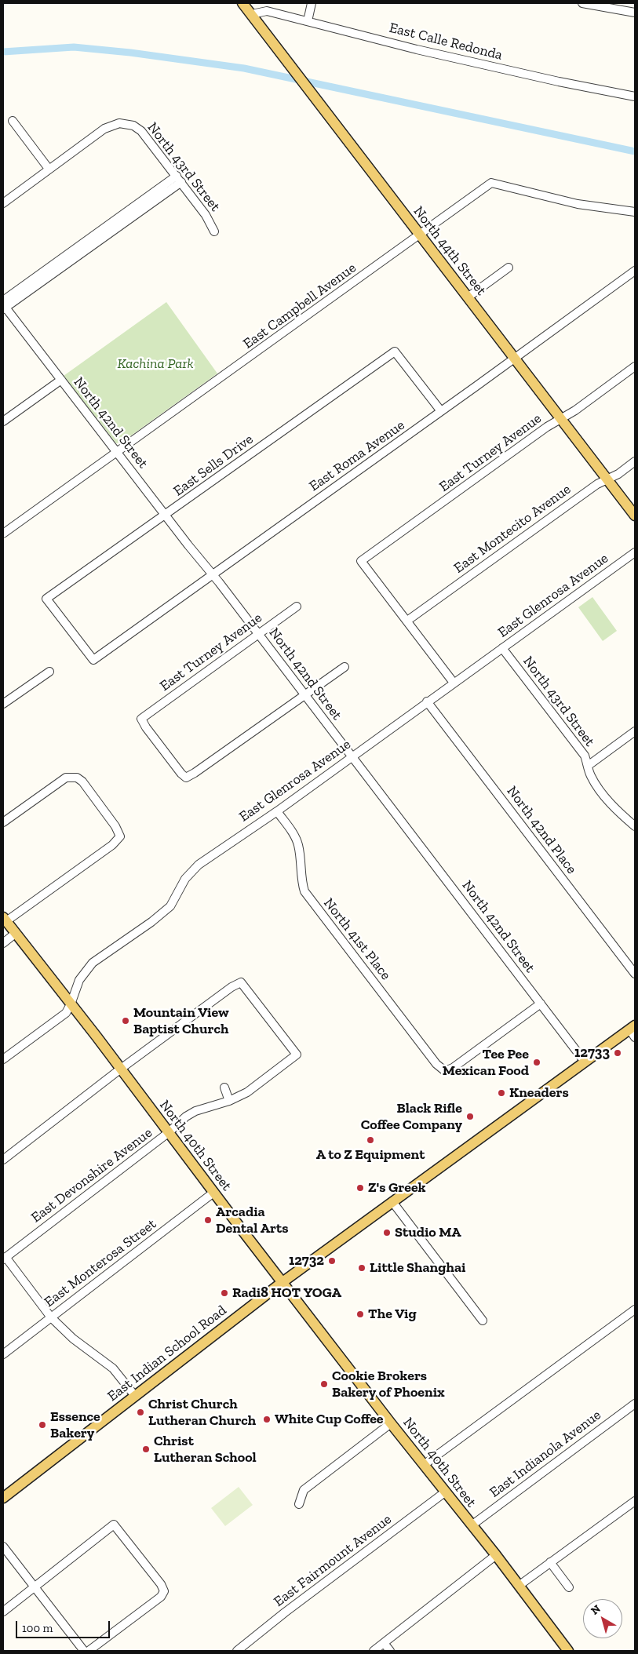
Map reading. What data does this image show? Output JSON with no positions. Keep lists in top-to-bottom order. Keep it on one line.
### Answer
{"streets":{"main road":["North 44th Street","North 40th Street","East Indian School Road"],"street":["East Calle Redonda","North 43rd Street","East Campbell Avenue","North 42nd Street","East Turney Avenue","East Roma Avenue","East Sells Drive","East Montecito Avenue","East Glenrosa Avenue","North 42nd Place","North 41st Place","East Devonshire Avenue","East Monterosa Street","East Indianola Avenue","East Fairmount Avenue"]},"crossings":[["East Calle Redonda","North 44th Street"],["North 43rd Street","East Glenrosa Avenue"],["North 44th Street","East Campbell Avenue"],["North 44th Street","East Turney Avenue"],["North 44th Street","East Roma Avenue"],["North 44th Street","East Montecito Avenue"],["East Campbell Avenue","North 42nd Street"],["North 42nd Street","East Turney Avenue"],["North 42nd Street","East Roma Avenue"],["North 42nd Street","East Sells Drive"],["North 42nd Street","East Glenrosa Avenue"],["North 42nd Street","North 41st Place"],["North 42nd Street","East Indian School Road"],["East Turney Avenue","East Montecito Avenue"],["East Roma Avenue","East Sells Drive"],["East Glenrosa Avenue","North 42nd Place"],["East Glenrosa Avenue","North 41st Place"],["East Glenrosa Avenue","North 40th Street"],["North 40th Street","East Devonshire Avenue"],["North 40th Street","East Monterosa Street"],["North 40th Street","East Indian School Road"],["North 40th Street","East Indianola Avenue"],["North 40th Street","East Fairmount Avenue"]],"parks":["Kachina Park"],"places":["Mountain View Baptist Church","12733","Tee Pee Mexican Food","Kneaders","Black Rifle Coffee Company","A to Z Equipment","Z's Greek","Arcadia Dental Arts","Studio MA","12732","Little Shanghai","Radi8 HOT YOGA","The Vig","Cookie Brokers Bakery of Phoenix","Christ Church Lutheran Church","White Cup Coffee","Essence Bakery","Christ Lutheran School"],"scale_bar":"100 m","north":"top left"}
